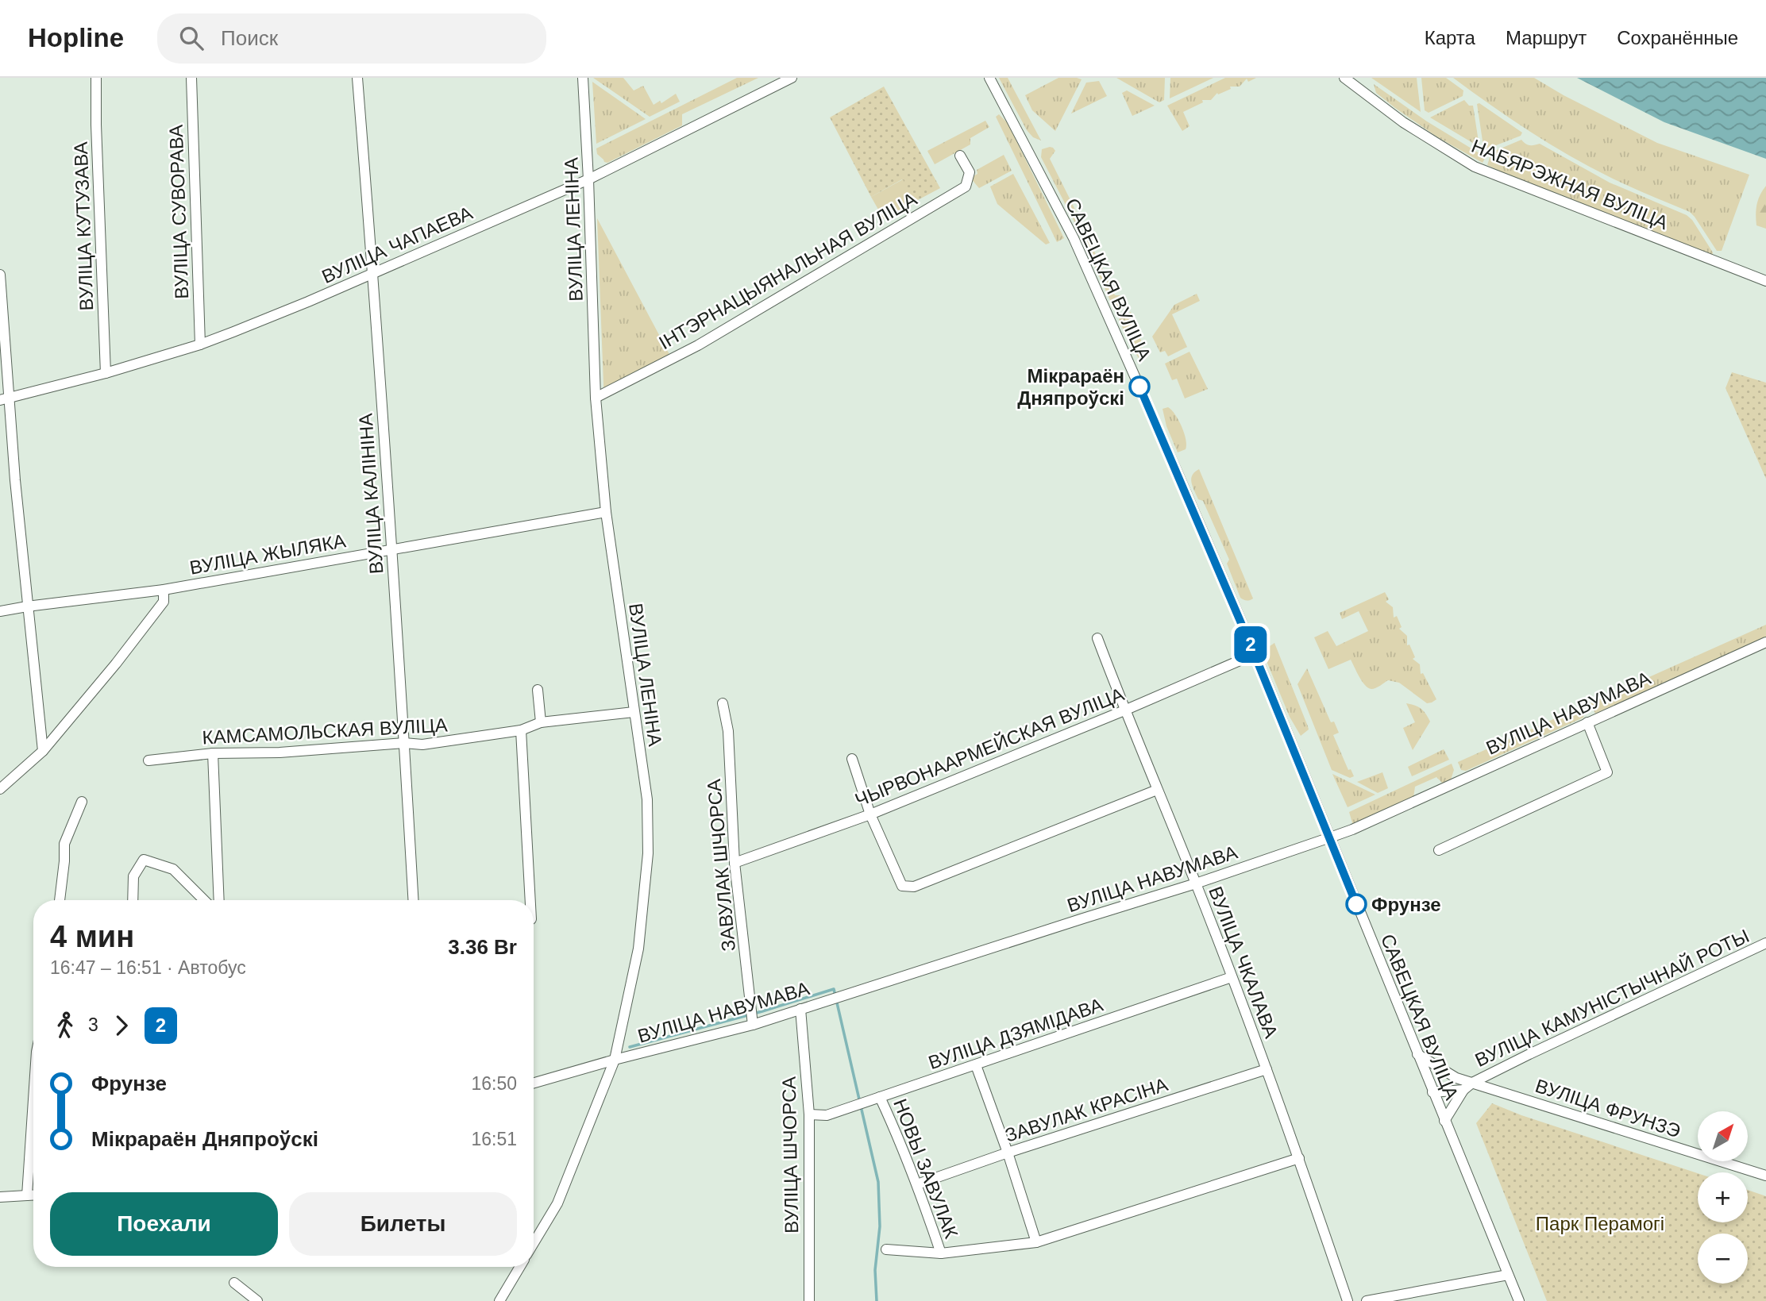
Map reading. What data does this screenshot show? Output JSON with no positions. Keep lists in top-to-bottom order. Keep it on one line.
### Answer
{"streets":{"street":["НАБЯРЭЖНАЯ ВУЛІЦА","ВУЛІЦА СУВОРАВА","ВУЛІЦА КУТУЗАВА","ВУЛІЦА ЛЕНІНА","ВУЛІЦА ЧАПАЕВА","ІНТЭРНАЦЫЯНАЛЬНАЯ ВУЛІЦА","САВЕЦКАЯ ВУЛІЦА","ВУЛІЦА КАЛІНІНА","ВУЛІЦА ЖЫЛЯКА","ВУЛІЦА НАВУМАВА","КАМСАМОЛЬСКАЯ ВУЛІЦА","ЧЫРВОНААРМЕЙСКАЯ ВУЛІЦА","ЗАВУЛАК ШЧОРСА","ВУЛІЦА ЧКАЛАВА","ВУЛІЦА КАМУНІСТЫЧНАЙ РОТЫ","ВУЛІЦА ДЗЯМІДАВА","ВУЛІЦА ФРУНЗЭ","ЗАВУЛАК КРАСІНА","ВУЛІЦА ШЧОРСА","НОВЫ ЗАВУЛАК"]},"crossings":[["ВУЛІЦА СУВОРАВА","ВУЛІЦА ЧАПАЕВА"],["ВУЛІЦА КУТУЗАВА","ВУЛІЦА ЧАПАЕВА"],["ВУЛІЦА ЛЕНІНА","ВУЛІЦА ЧАПАЕВА"],["ВУЛІЦА ЛЕНІНА","ІНТЭРНАЦЫЯНАЛЬНАЯ ВУЛІЦА"],["ВУЛІЦА ЛЕНІНА","ВУЛІЦА ЖЫЛЯКА"],["ВУЛІЦА ЛЕНІНА","ВУЛІЦА НАВУМАВА"],["ВУЛІЦА ЛЕНІНА","КАМСАМОЛЬСКАЯ ВУЛІЦА"],["ВУЛІЦА ЧАПАЕВА","ВУЛІЦА КАЛІНІНА"],["САВЕЦКАЯ ВУЛІЦА","ВУЛІЦА НАВУМАВА"],["САВЕЦКАЯ ВУЛІЦА","ЧЫРВОНААРМЕЙСКАЯ ВУЛІЦА"],["САВЕЦКАЯ ВУЛІЦА","ВУЛІЦА ФРУНЗЭ"],["ВУЛІЦА КАЛІНІНА","ВУЛІЦА ЖЫЛЯКА"],["ВУЛІЦА КАЛІНІНА","КАМСАМОЛЬСКАЯ ВУЛІЦА"],["ВУЛІЦА НАВУМАВА","ЗАВУЛАК ШЧОРСА"],["ВУЛІЦА НАВУМАВА","ВУЛІЦА ЧКАЛАВА"],["ВУЛІЦА НАВУМАВА","ВУЛІЦА ШЧОРСА"],["ЧЫРВОНААРМЕЙСКАЯ ВУЛІЦА","ЗАВУЛАК ШЧОРСА"],["ЧЫРВОНААРМЕЙСКАЯ ВУЛІЦА","ВУЛІЦА ЧКАЛАВА"],["ВУЛІЦА ЧКАЛАВА","ВУЛІЦА ДЗЯМІДАВА"],["ВУЛІЦА ЧКАЛАВА","ЗАВУЛАК КРАСІНА"],["ВУЛІЦА КАМУНІСТЫЧНАЙ РОТЫ","ВУЛІЦА ФРУНЗЭ"],["ВУЛІЦА ДЗЯМІДАВА","ВУЛІЦА ШЧОРСА"],["ВУЛІЦА ДЗЯМІДАВА","НОВЫ ЗАВУЛАК"],["ЗАВУЛАК КРАСІНА","НОВЫ ЗАВУЛАК"]],"parks":["Парк Перамогі"],"places":["Мікрараён Дняпроўскі","Фрунзе"],"lines":["bus line 2"],"north":"top right","page":{"header":"Hopline","search":"Поиск","nav":["Карта","Маршрут","Сохранённые"],"on_map":"2","heading":["4 мин","16:47 – 16:51 · Автобус","3.36 Br"],"legs":["3","2"],"list":[{"name":"Фрунзе","value":"16:50"},{"name":"Мікрараён Дняпроўскі","value":"16:51"}],"map_buttons":["+","−"],"buttons":["Поехали","Билеты"]}}
